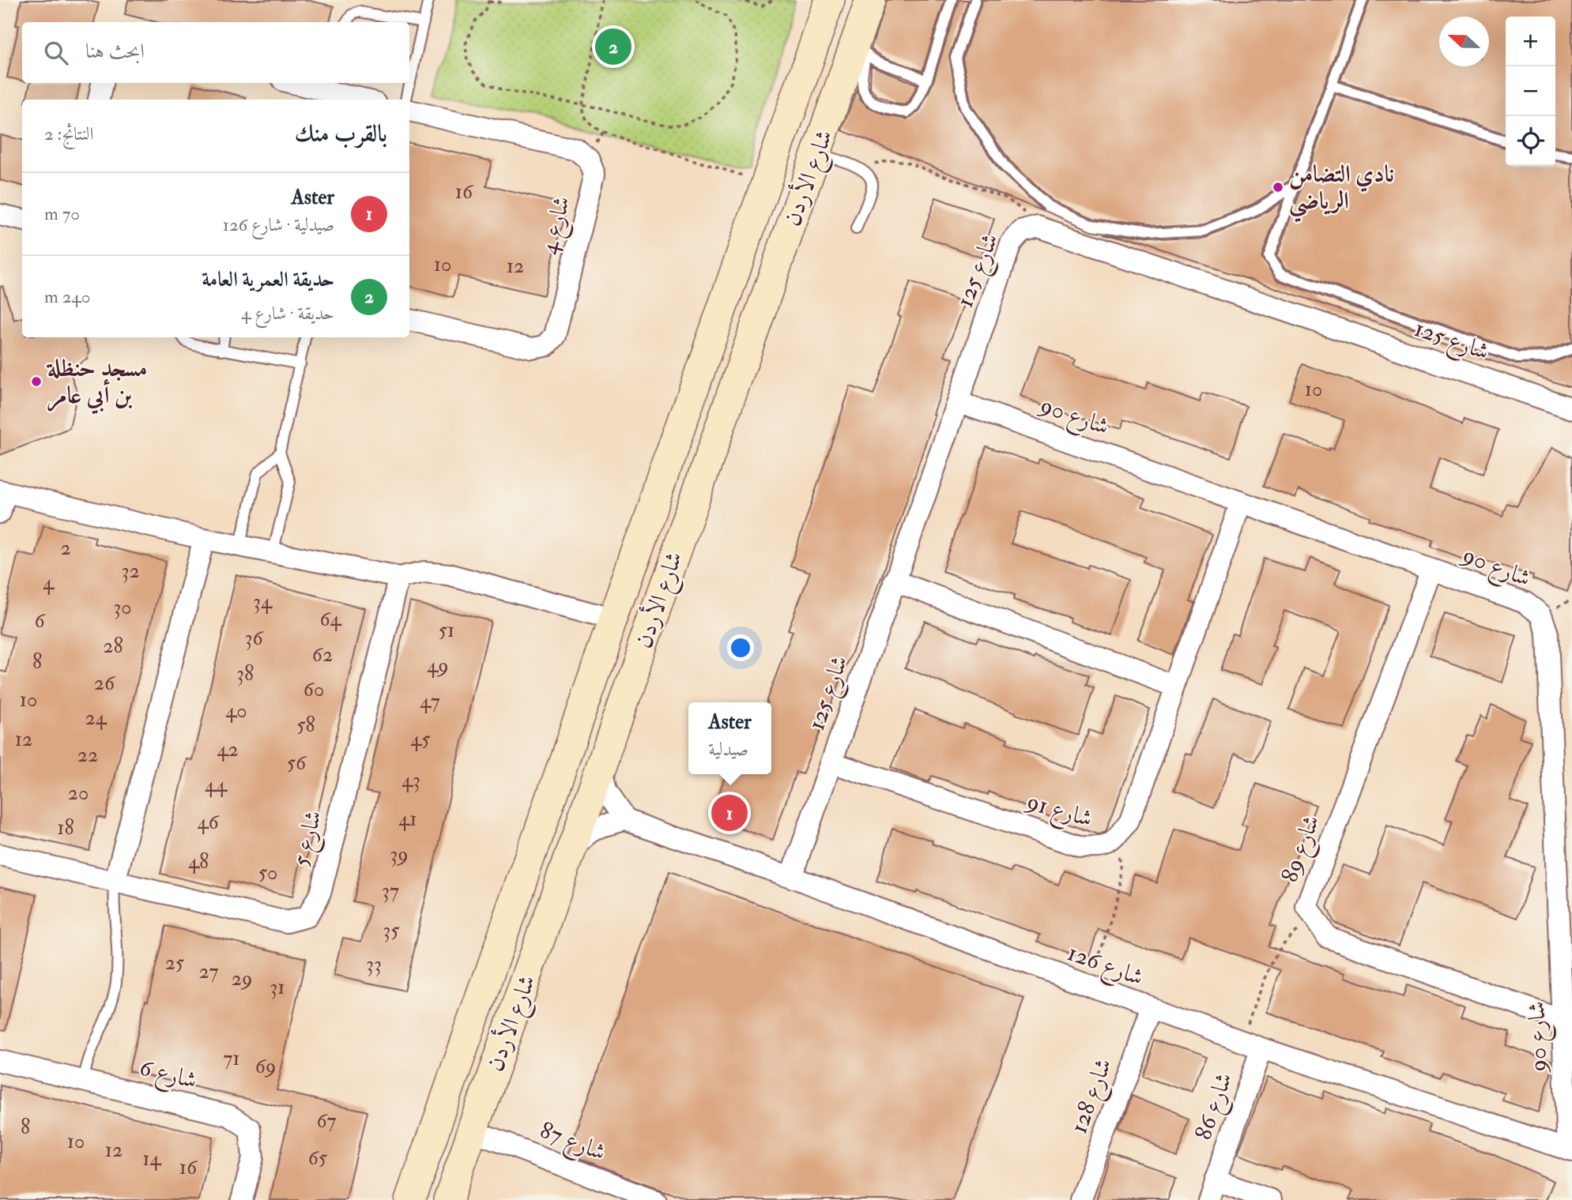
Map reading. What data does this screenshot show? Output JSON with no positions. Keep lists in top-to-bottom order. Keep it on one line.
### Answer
{"streets":{"main road":["شارع الأردن"],"street":["شارع 4","شارع 125","شارع 90","شارع 91","شارع 5","شارع 89","شارع 126","شارع 6","شارع 128","شارع 86","شارع 87"]},"crossings":[["شارع الأردن","شارع 87"],["شارع 125","شارع 90"],["شارع 125","شارع 91"],["شارع 125","شارع 126"],["شارع 90","شارع 91"],["شارع 90","شارع 89"],["شارع 90","شارع 126"],["شارع 126","شارع 128"],["شارع 126","شارع 86"]],"places":["نادي التضامن الرياضي","مسجد حنظلة بن أبي عامر"],"house_numbers":["16","10","12","10","2","32","4","34","30","64","6","51","36","28","62","8","49","38","26","60","10","47","40","24","58","12","45","42","22","56","43","44","20","41","46","18","39","48","50","37","35","25","33","27","29","31","71","69","67","8","10","12","65","14","16"],"north":"left","page":{"map_buttons":["+","−"],"search":"ابحث هنا","pins":["2","1"],"heading":["بالقرب منك","النتائج: 2"],"list":[{"mark":"1","name":"Aster","note":"صيدلية · شارع 126","value":"70 m"},{"mark":"2","name":"حديقة العمرية العامة","note":"حديقة · شارع 4","value":"240 m"}],"popup":["Aster","صيدلية"]}}
